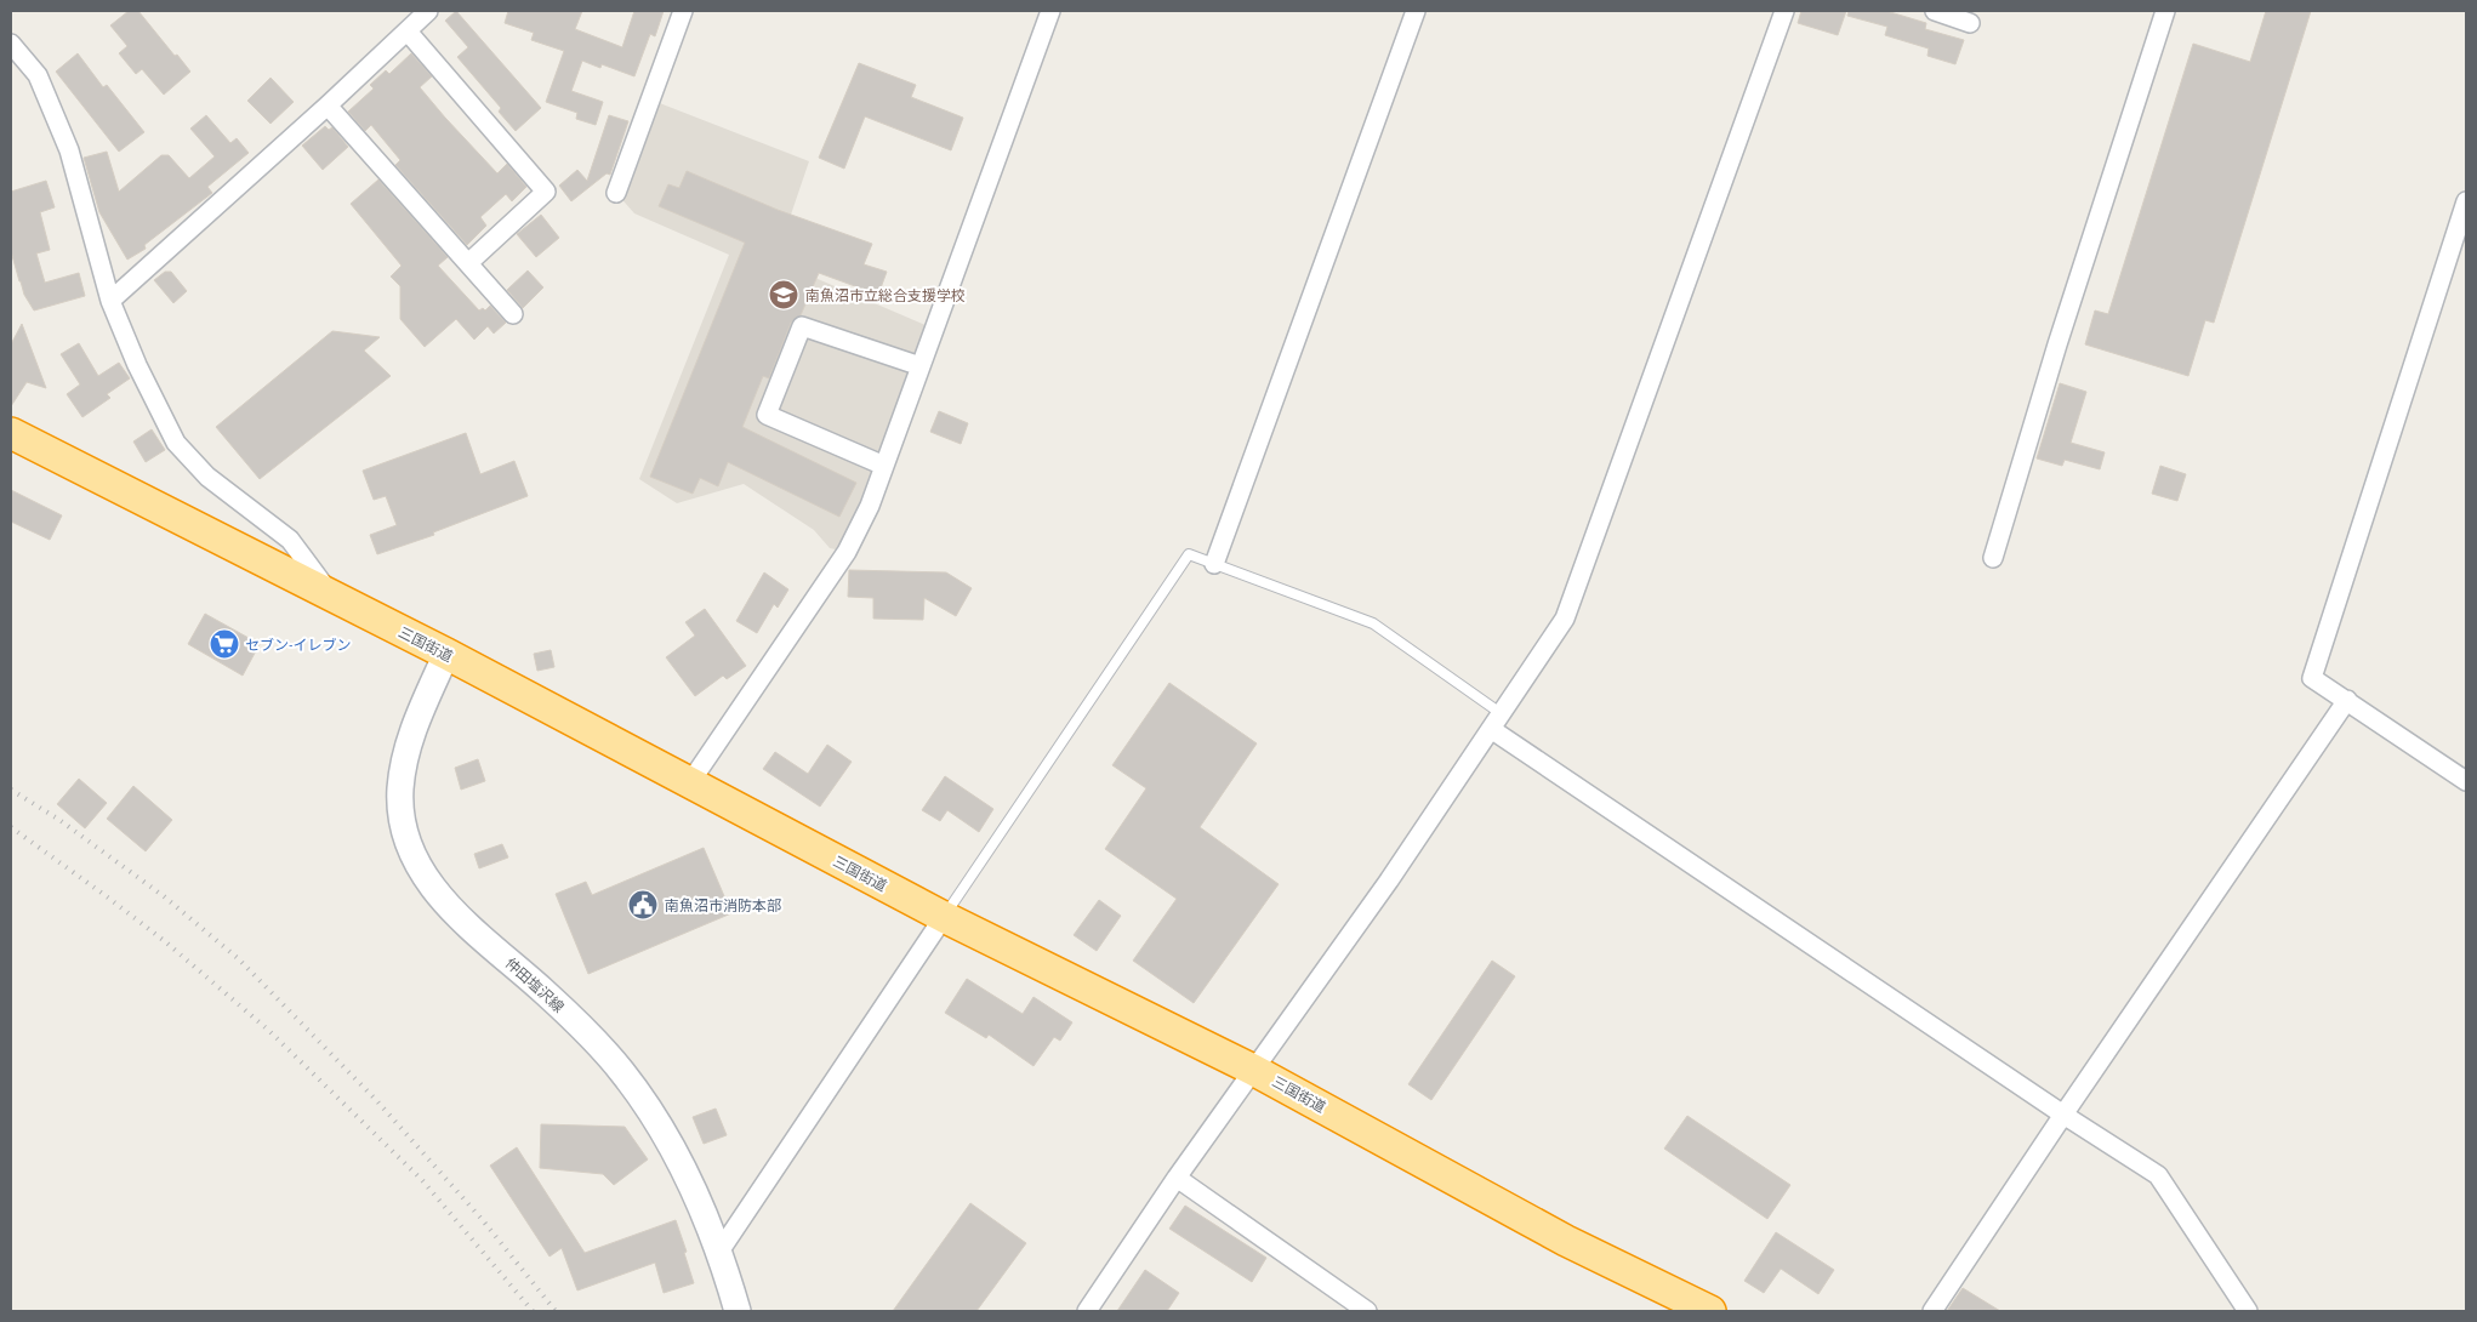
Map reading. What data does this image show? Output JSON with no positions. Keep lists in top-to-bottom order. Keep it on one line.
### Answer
{"streets":{"highway":["三国街道"],"main road":["仲田塩沢線"]},"crossings":[["三国街道","仲田塩沢線"]],"places":{"school or university":["南魚沼市立総合支援学校"],"supermarket":["セブン-イレブン"],"public building":["南魚沼市消防本部"]}}
